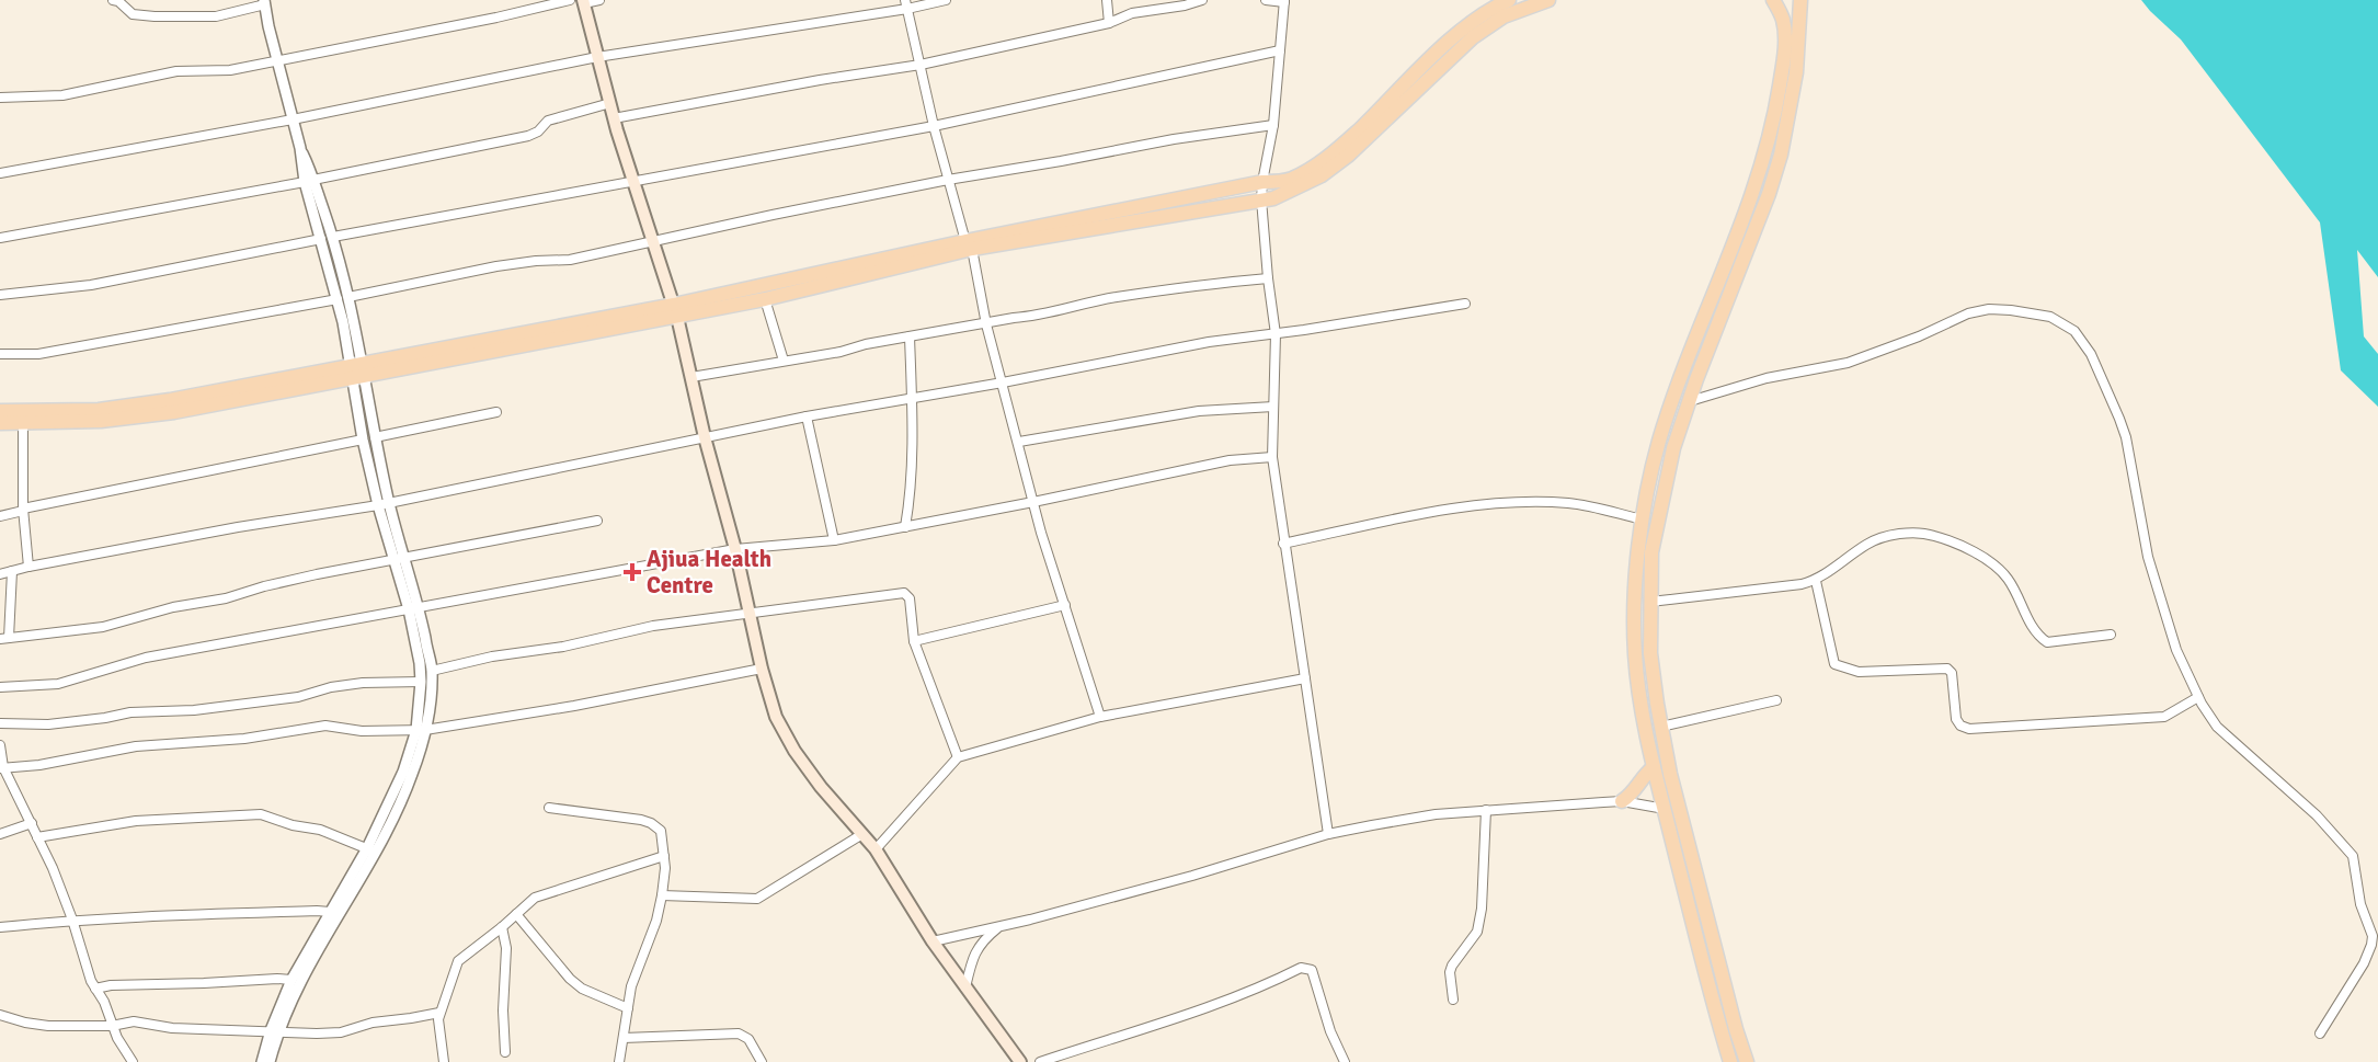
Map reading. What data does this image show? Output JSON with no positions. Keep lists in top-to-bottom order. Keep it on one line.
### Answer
{"places":{"health":["Ajiua Health Centre"]}}
